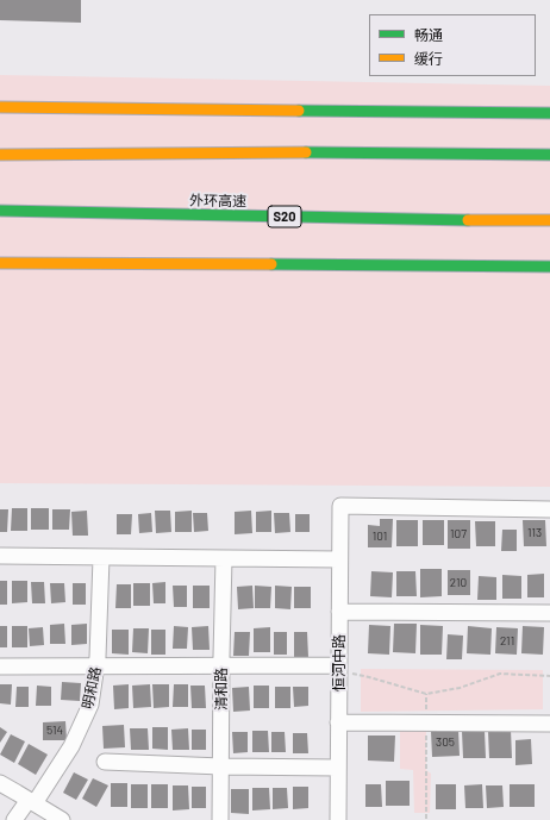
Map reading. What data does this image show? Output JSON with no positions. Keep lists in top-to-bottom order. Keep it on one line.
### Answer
{"streets":{"highway":["外环高速","S20"],"street":["恒河中路","明和路","清和路"]},"house_numbers":["113","107","101","210","211","514","305"],"legend":["畅通","缓行"]}
